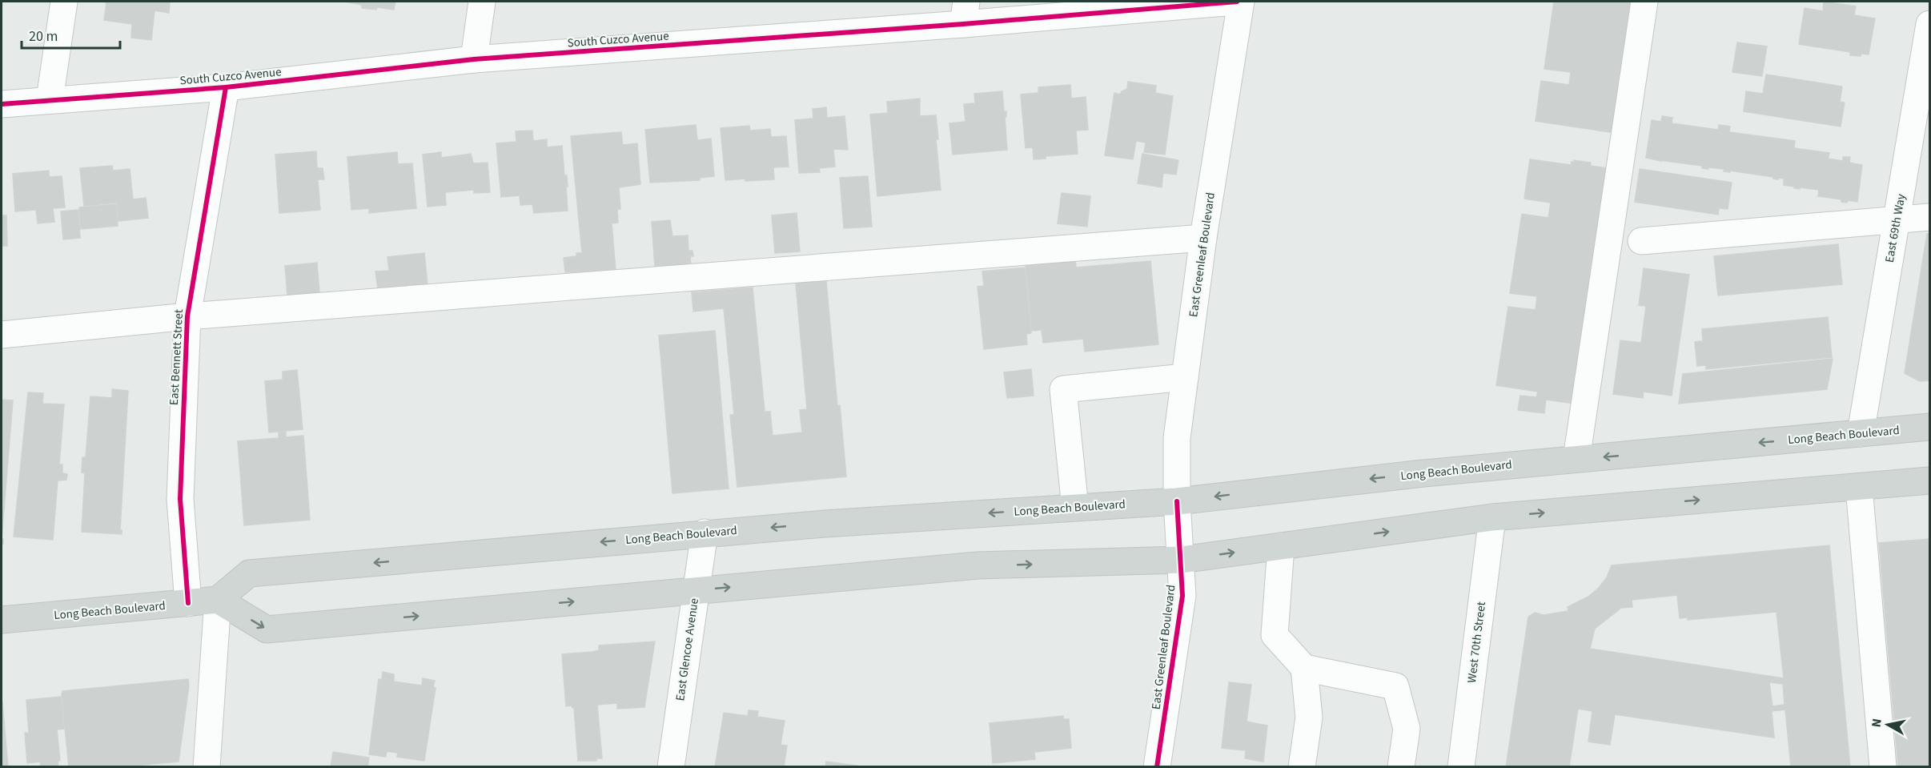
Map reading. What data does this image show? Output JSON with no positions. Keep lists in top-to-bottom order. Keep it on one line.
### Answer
{"streets":{"main road":["Long Beach Boulevard"],"street":["South Cuzco Avenue","East 69th Way","East Greenleaf Boulevard","East Bennett Street","West 70th Street","East Glencoe Avenue"]},"crossings":[["South Cuzco Avenue","East Bennett Street"],["East 69th Way","Long Beach Boulevard"],["East Greenleaf Boulevard","Long Beach Boulevard"],["East Bennett Street","Long Beach Boulevard"],["Long Beach Boulevard","East Glencoe Avenue"]],"scale_bar":"20 m","north":"left"}
